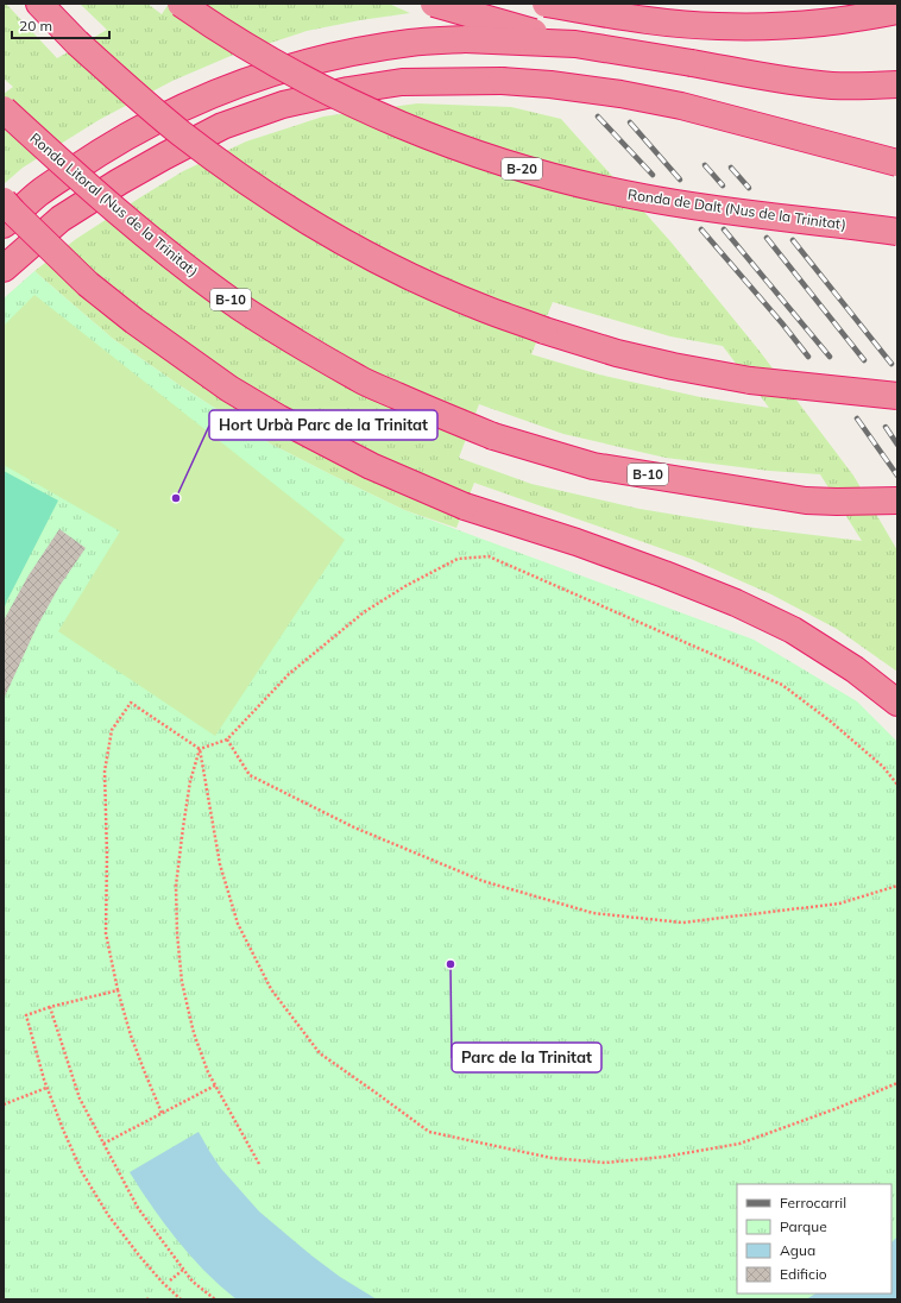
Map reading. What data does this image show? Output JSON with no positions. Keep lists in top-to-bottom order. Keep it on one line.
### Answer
{"streets":{"highway":["B-20","Ronda Litoral (Nus de la Trinitat)","Ronda de Dalt (Nus de la Trinitat)","B-10"]},"places":["Hort Urbà Parc de la Trinitat","Parc de la Trinitat"],"legend":["Ferrocarril","Parque","Agua","Edificio"],"scale_bar":"20 m"}
